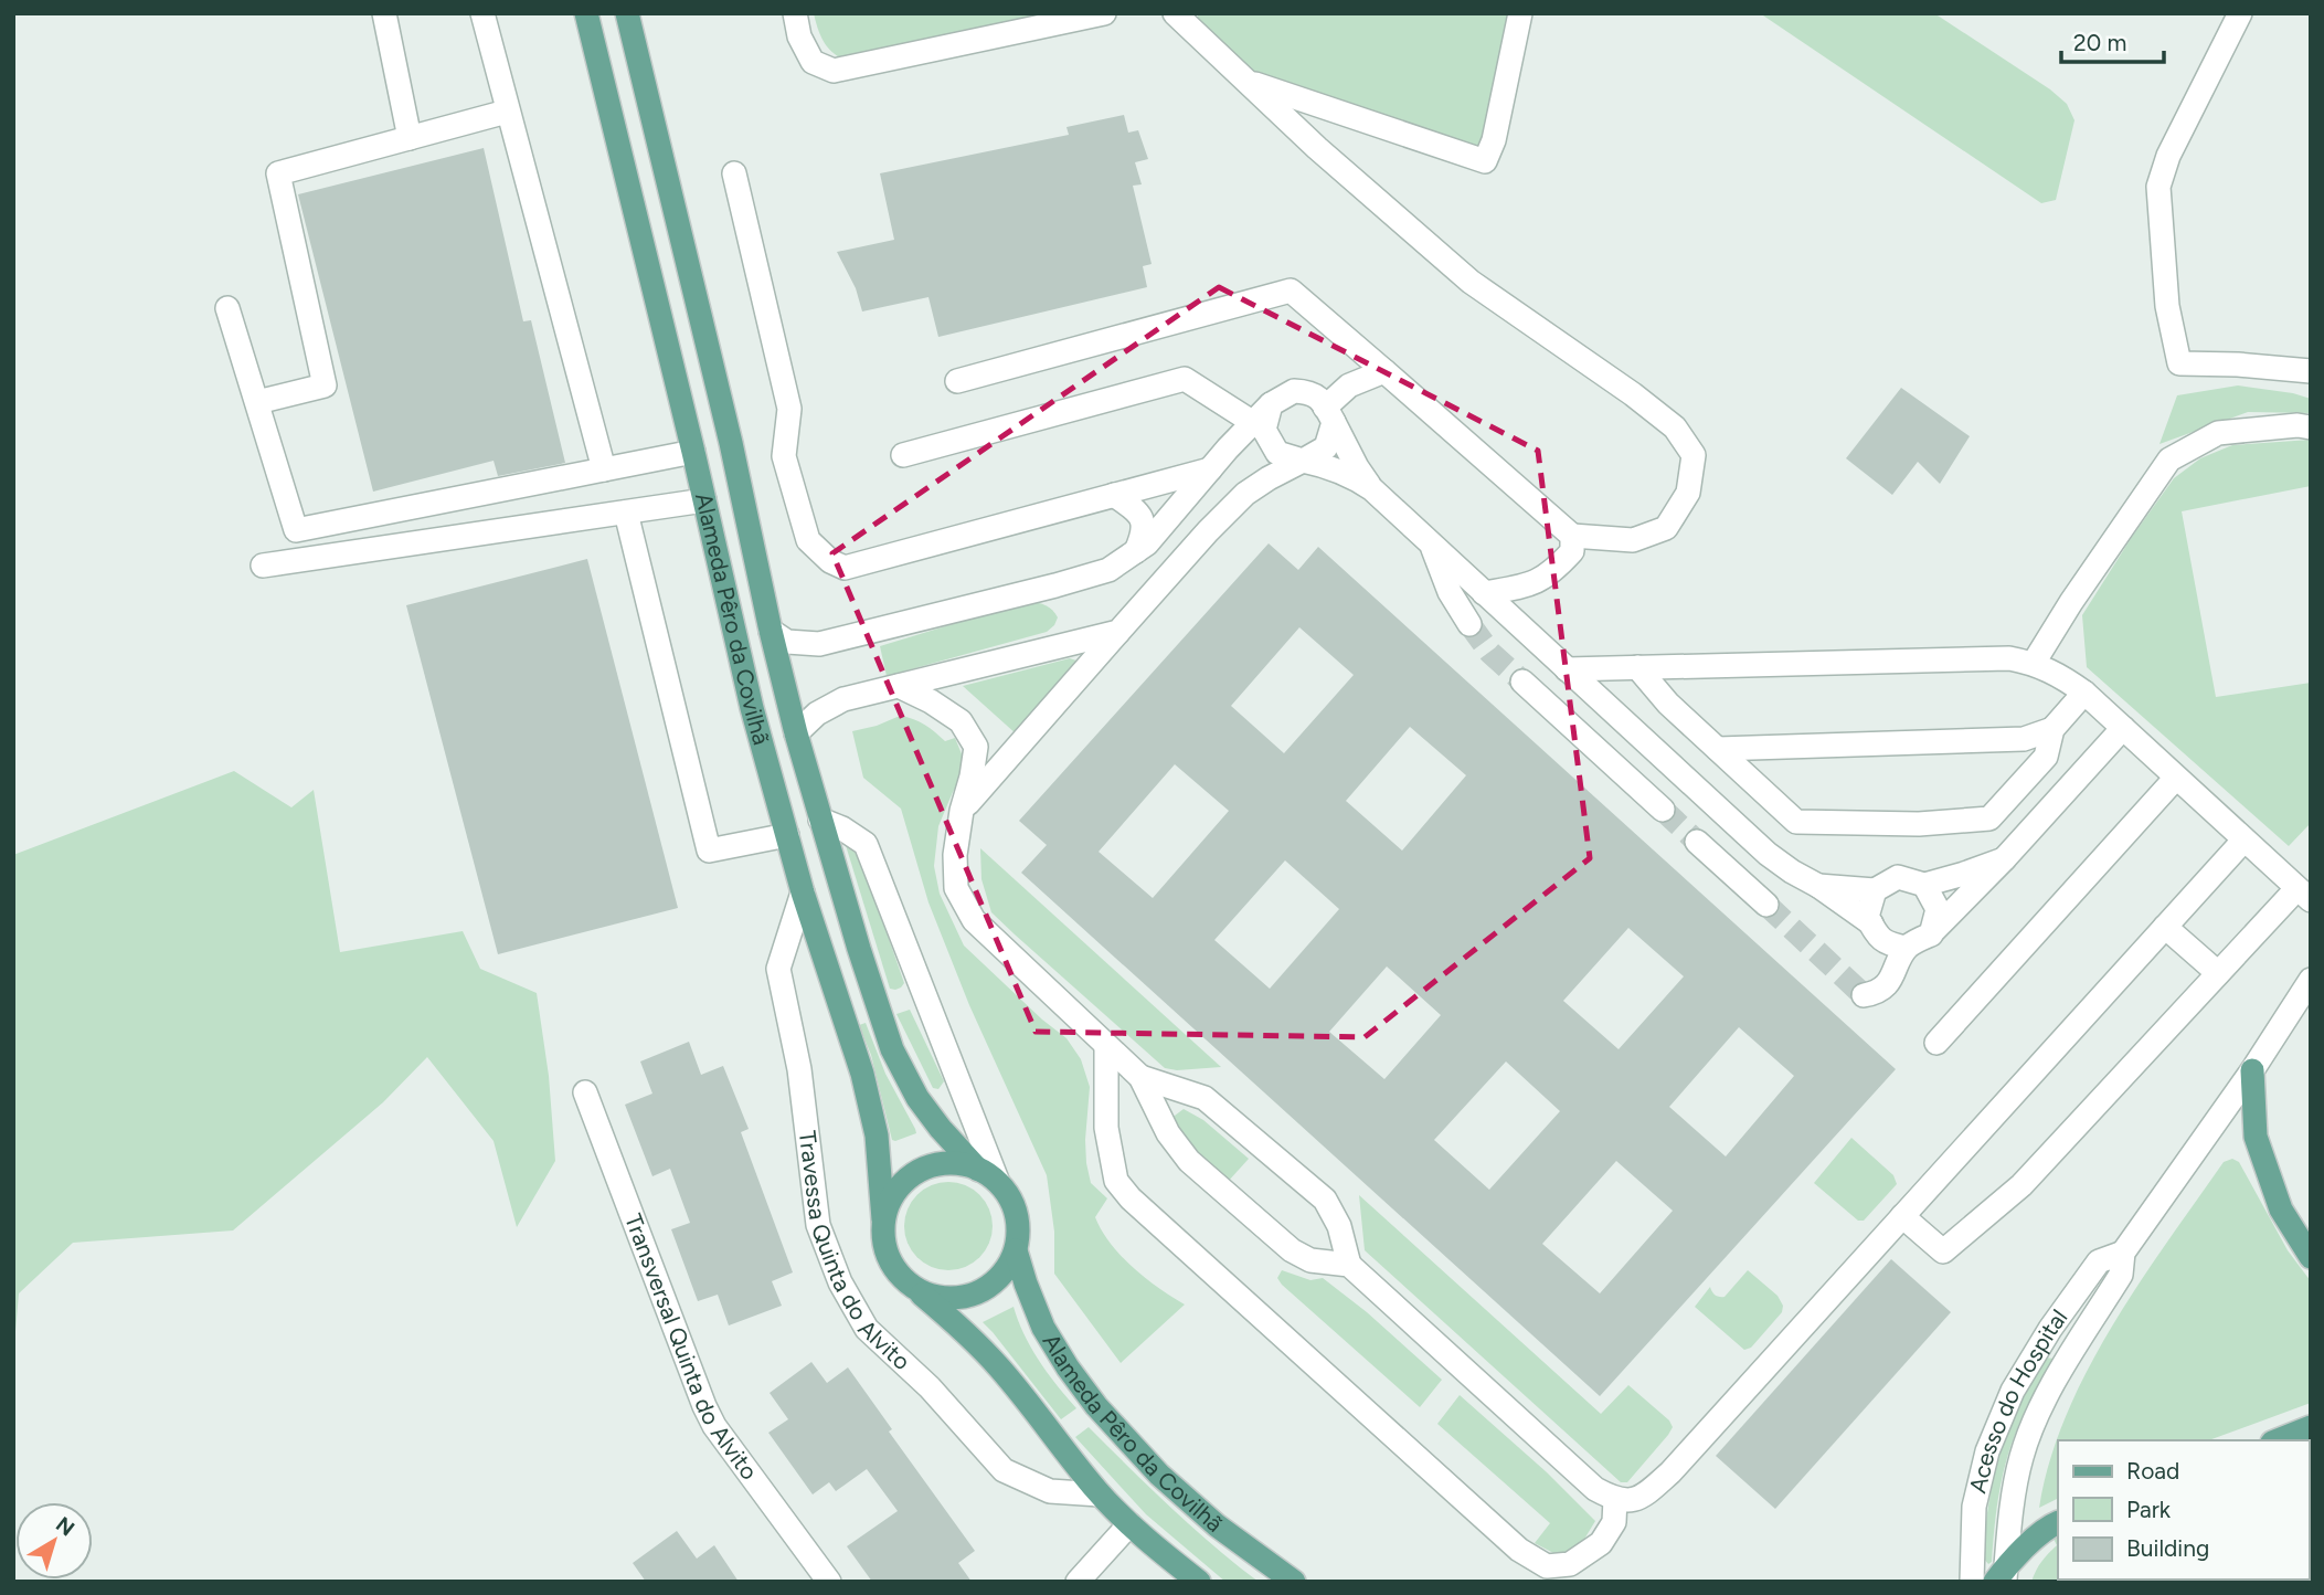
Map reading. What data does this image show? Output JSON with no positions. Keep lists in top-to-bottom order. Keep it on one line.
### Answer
{"streets":{"main road":["Alameda Pêro da Covilhã"],"street":["Travessa Quinta do Alvito","Transversal Quinta do Alvito","Acesso do Hospital"]},"crossings":[["Alameda Pêro da Covilhã","Travessa Quinta do Alvito"]],"legend":["Road","Park","Building"],"scale_bar":"20 m","north":"top right"}
